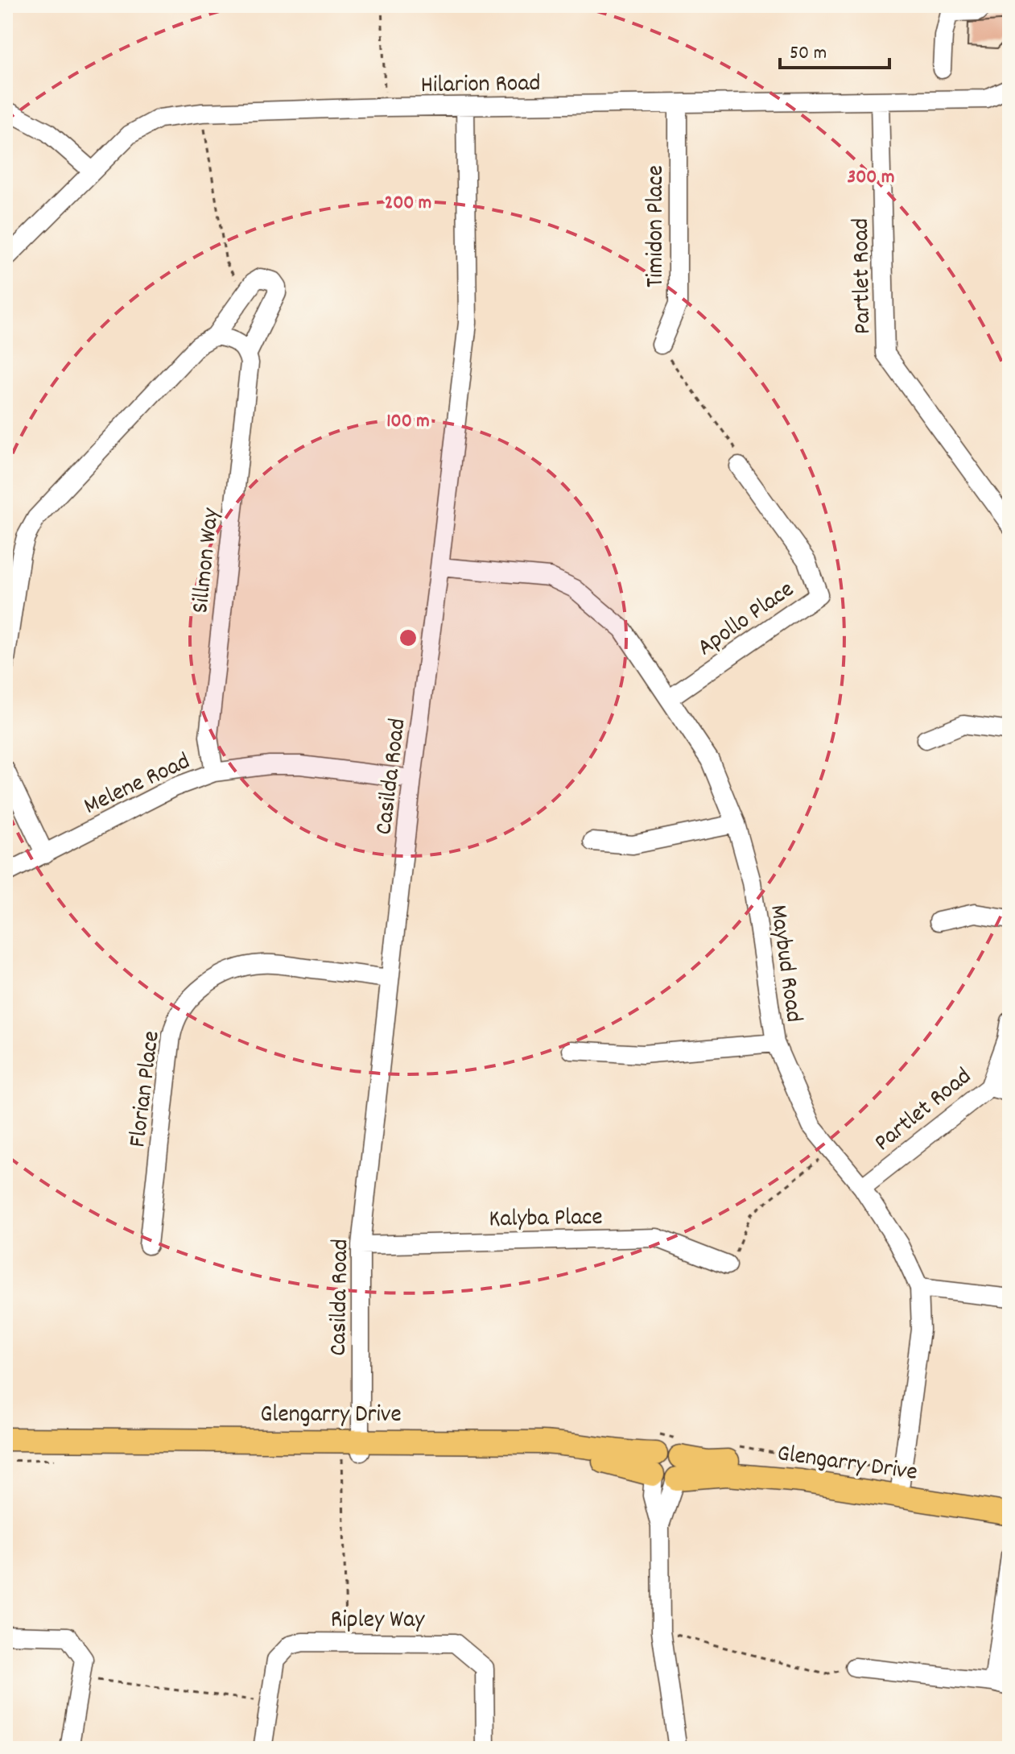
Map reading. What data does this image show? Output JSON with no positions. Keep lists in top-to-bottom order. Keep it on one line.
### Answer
{"streets":{"main road":["Glengarry Drive"],"street":["Hilarion Road","Timidon Place","Partlet Road","Sillmon Way","Apollo Place","Casilda Road","Melene Road","Maybud Road","Florian Place","Kalyba Place","Ripley Way"]},"crossings":[["Hilarion Road","Timidon Place"],["Hilarion Road","Partlet Road"],["Hilarion Road","Casilda Road"],["Partlet Road","Maybud Road"],["Sillmon Way","Melene Road"],["Apollo Place","Maybud Road"],["Casilda Road","Melene Road"],["Casilda Road","Maybud Road"],["Casilda Road","Florian Place"],["Casilda Road","Kalyba Place"],["Casilda Road","Glengarry Drive"],["Maybud Road","Glengarry Drive"]],"scale_bar":"50 m","rings":["300 m","200 m","100 m"]}
